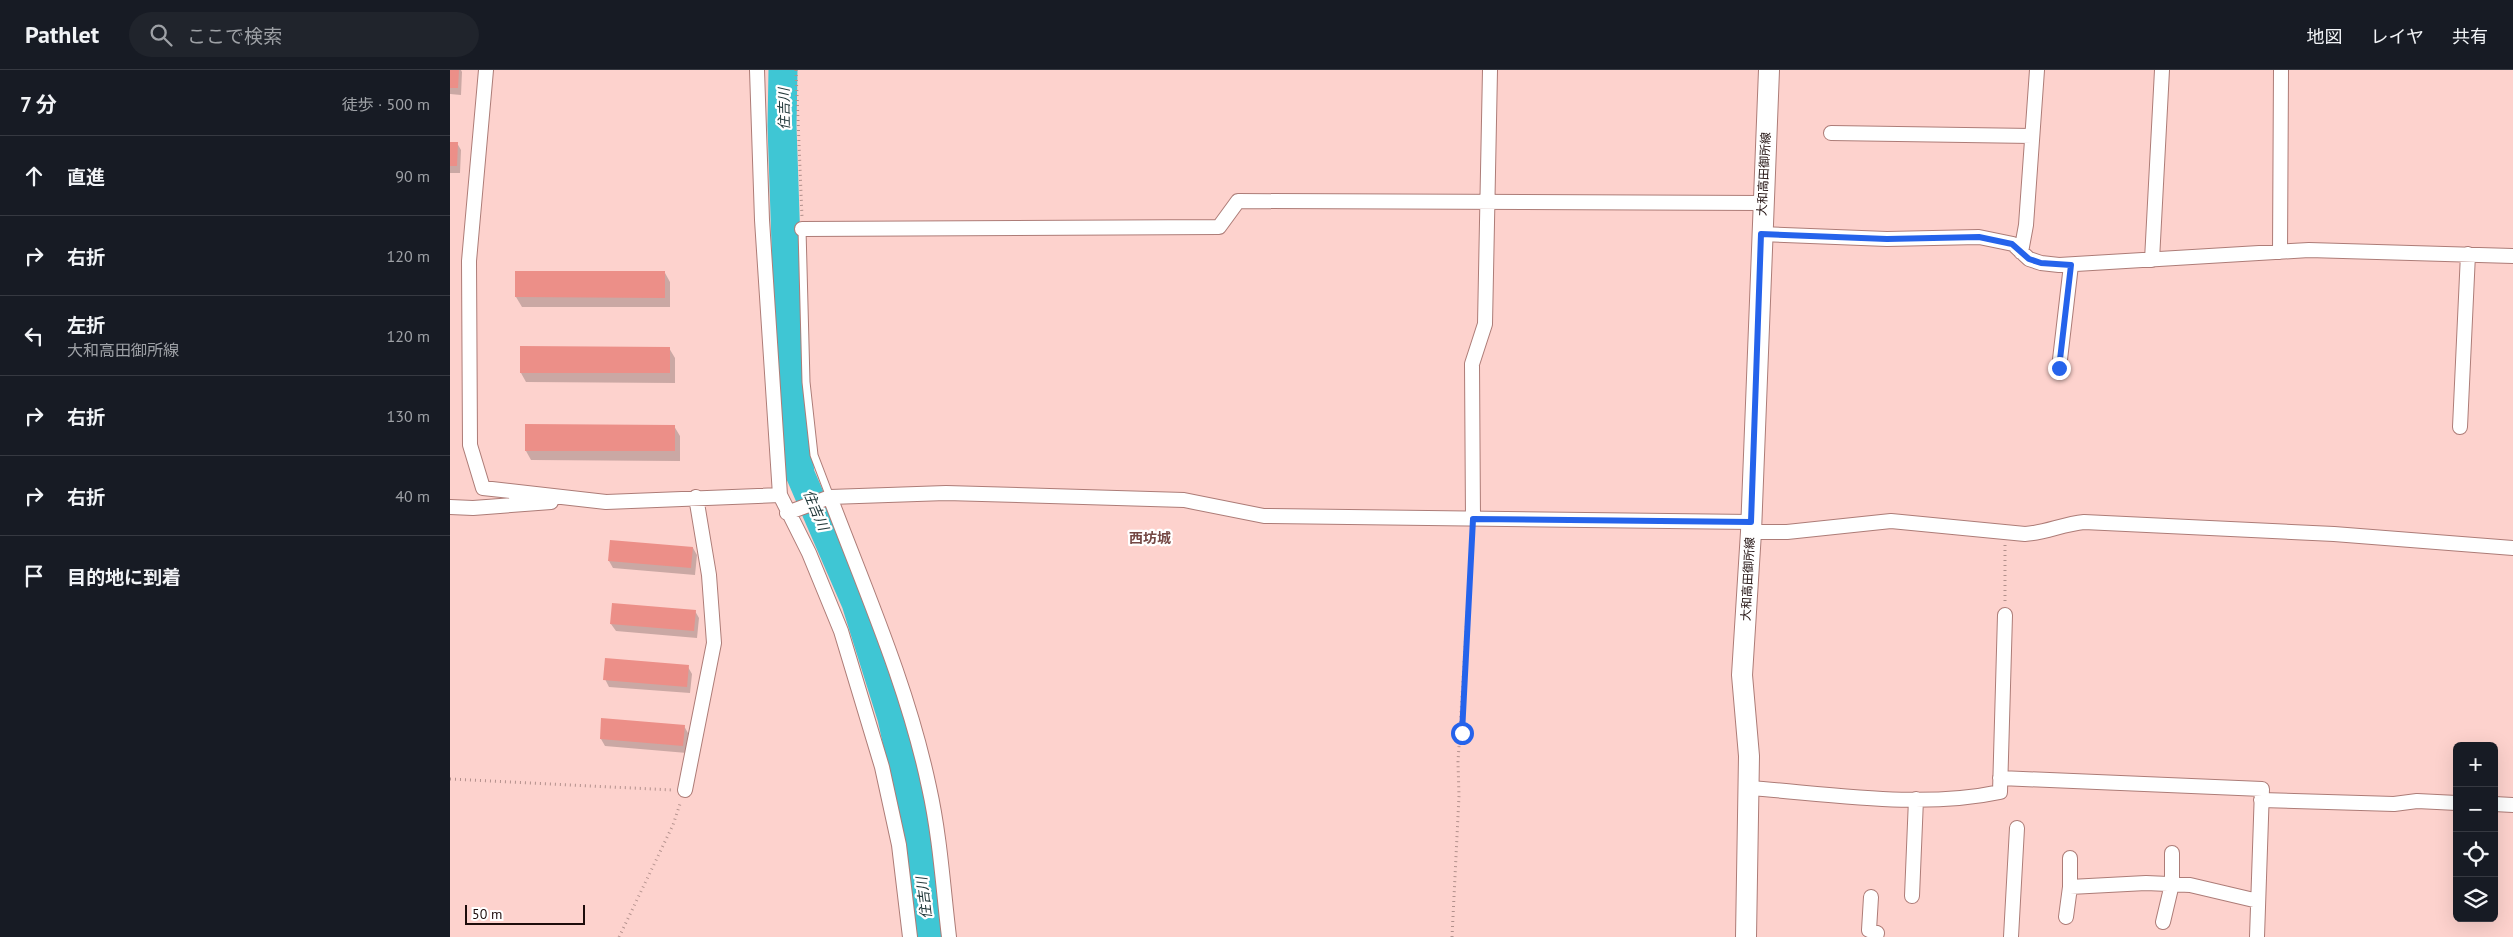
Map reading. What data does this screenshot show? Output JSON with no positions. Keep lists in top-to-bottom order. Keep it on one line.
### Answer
{"streets":{"main road":["大和高田御所線"]},"districts":["西坊城"],"water":["住吉川"],"scale_bar":"50 m","page":{"header":"Pathlet","search":"ここで検索","nav":["地図","レイヤ","共有"],"heading":["7 分","徒歩 · 500 m"],"list":[["直進","90 m"],["右折","120 m"],["左折","大和高田御所線","120 m"],["右折","130 m"],["右折","40 m"],"目的地に到着"],"map_buttons":["+","−"],"scale":"50 m"}}
